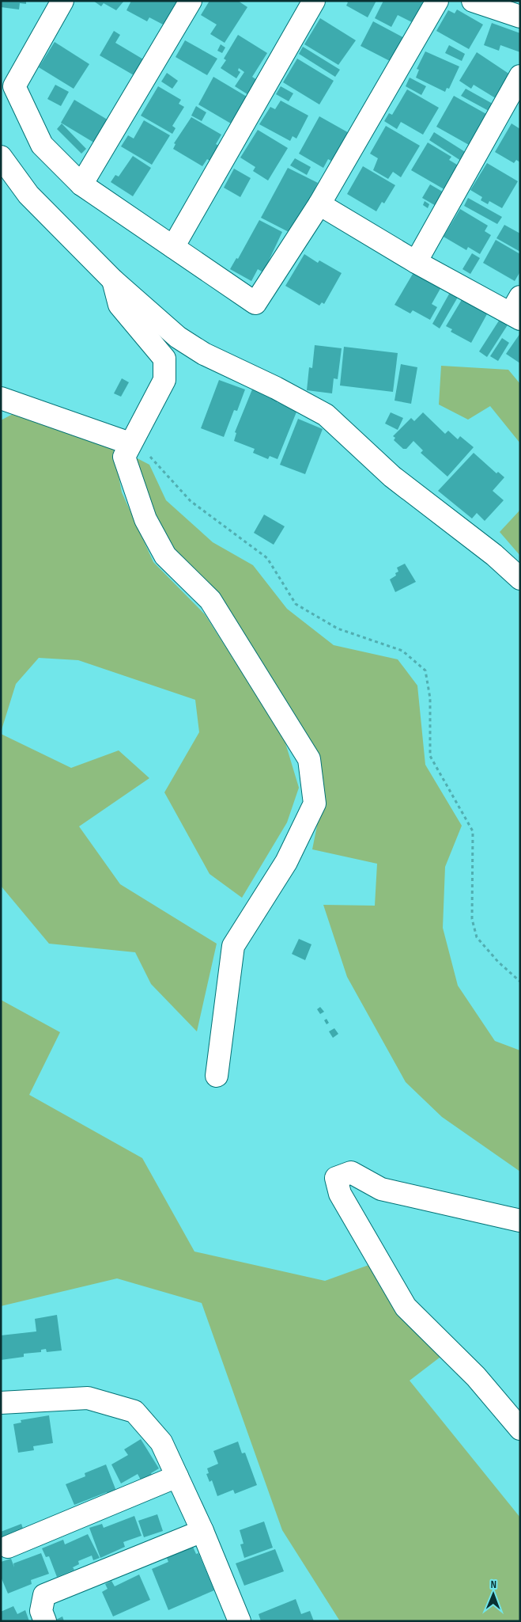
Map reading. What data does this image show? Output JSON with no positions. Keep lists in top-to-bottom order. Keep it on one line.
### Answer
{"north":"top"}
